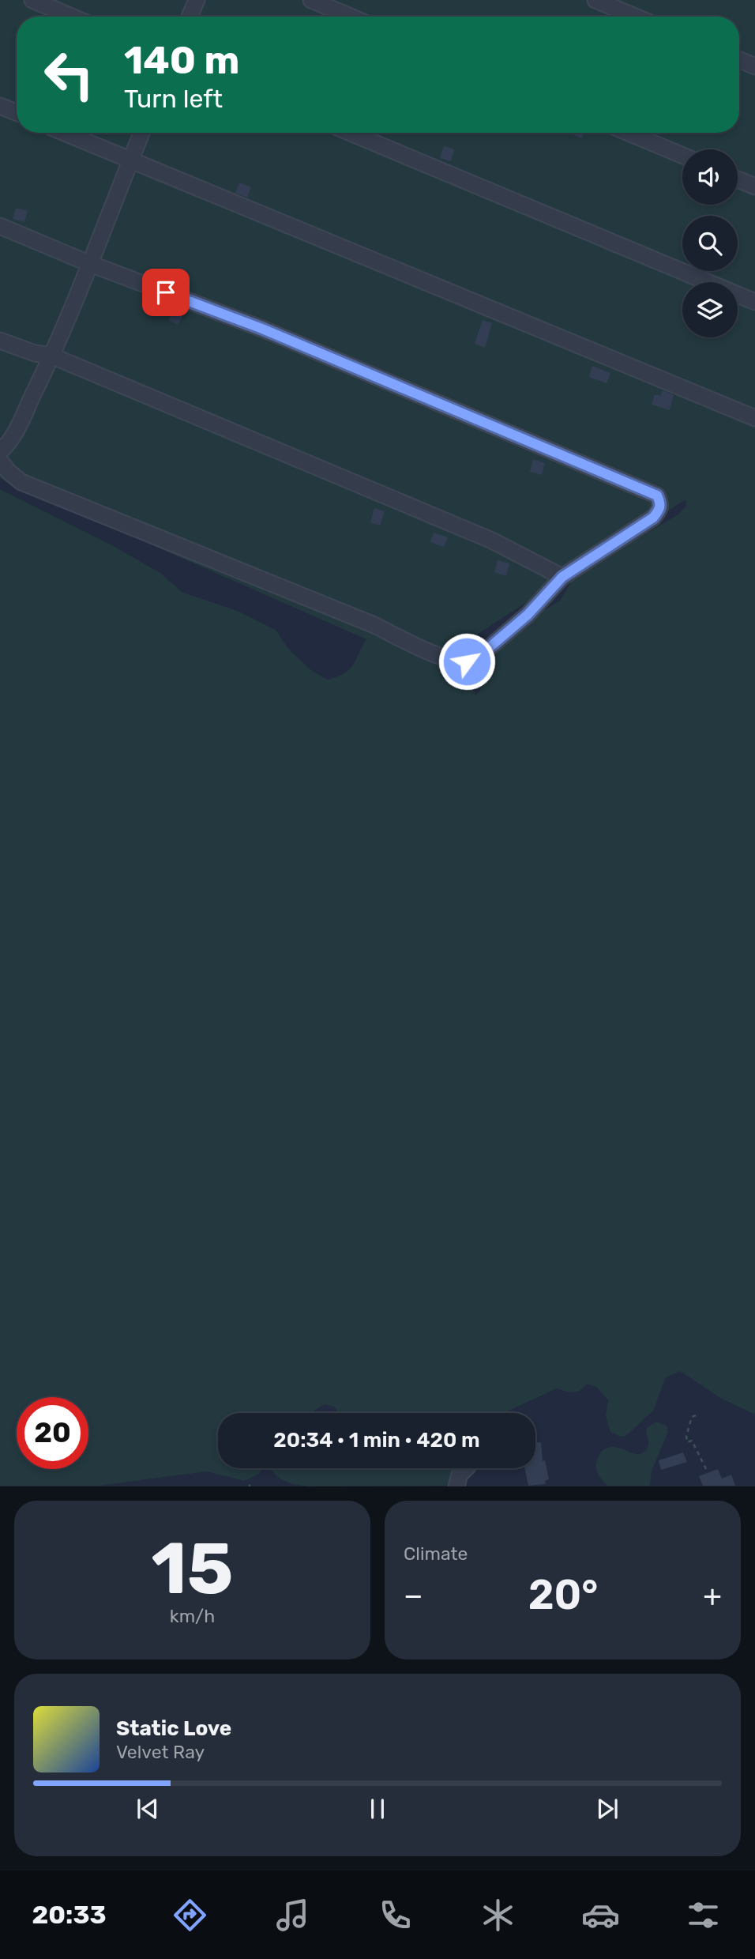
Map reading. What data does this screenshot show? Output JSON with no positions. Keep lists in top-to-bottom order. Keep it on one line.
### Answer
{"page":{"turn":["140 m","Turn left"],"limit":"20","trip":"20:34 · 1 min · 420 m","tile":[["15","km/h"],"Climate"],"heat":["−","20°","+"],"song":["Static Love","Velvet Ray"],"tabs":"20:33"}}
